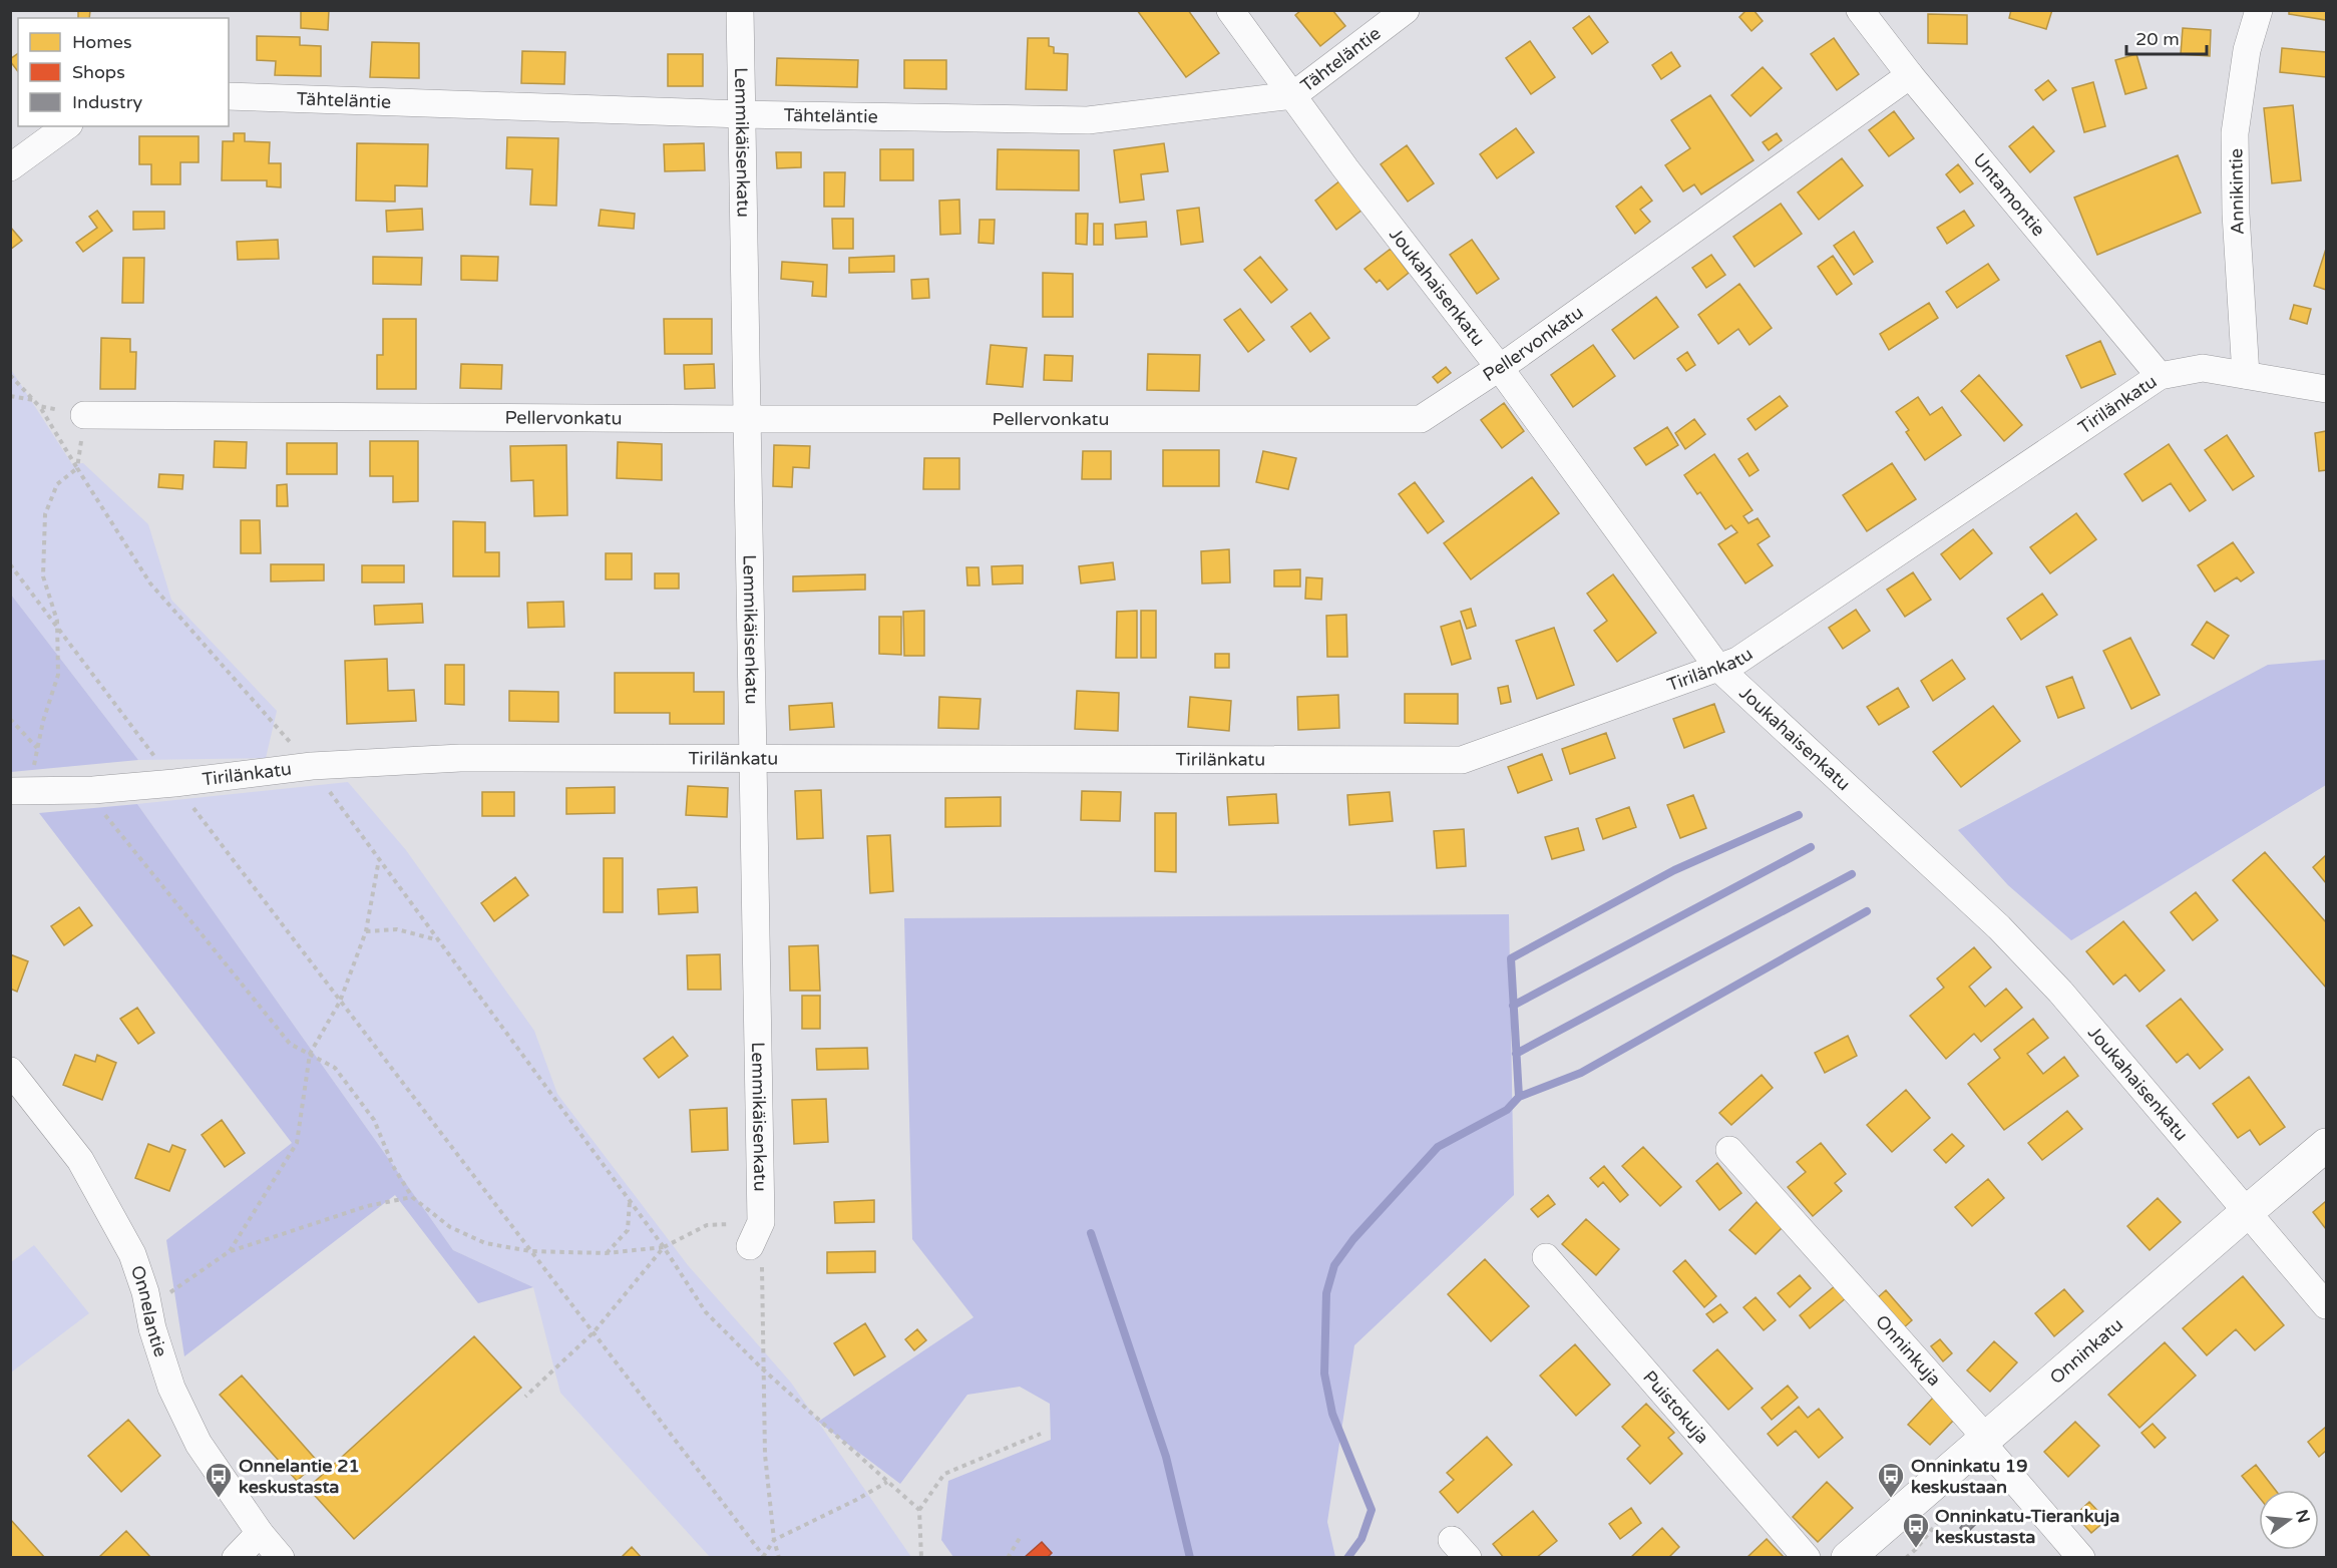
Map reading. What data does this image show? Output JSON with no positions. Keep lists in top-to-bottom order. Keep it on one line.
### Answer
{"streets":{"street":["Tähteläntie","Lemmikäisenkatu","Annikintie","Untamontie","Joukahaisenkatu","Pellervonkatu","Tirilänkatu","Onnelantie","Onninkuja","Onninkatu","Puistokuja"]},"crossings":[["Tähteläntie","Lemmikäisenkatu"],["Tähteläntie","Joukahaisenkatu"],["Lemmikäisenkatu","Pellervonkatu"],["Lemmikäisenkatu","Tirilänkatu"],["Annikintie","Tirilänkatu"],["Untamontie","Pellervonkatu"],["Untamontie","Tirilänkatu"],["Joukahaisenkatu","Pellervonkatu"],["Joukahaisenkatu","Tirilänkatu"],["Joukahaisenkatu","Onninkatu"],["Onninkuja","Onninkatu"]],"places":{"bus stop":["Onnelantie 21 keskustasta","Onninkatu 19 keskustaan","Onninkatu-Tierankuja keskustasta"]},"legend":["Homes","Shops","Industry"],"scale_bar":"20 m","north":"right"}
